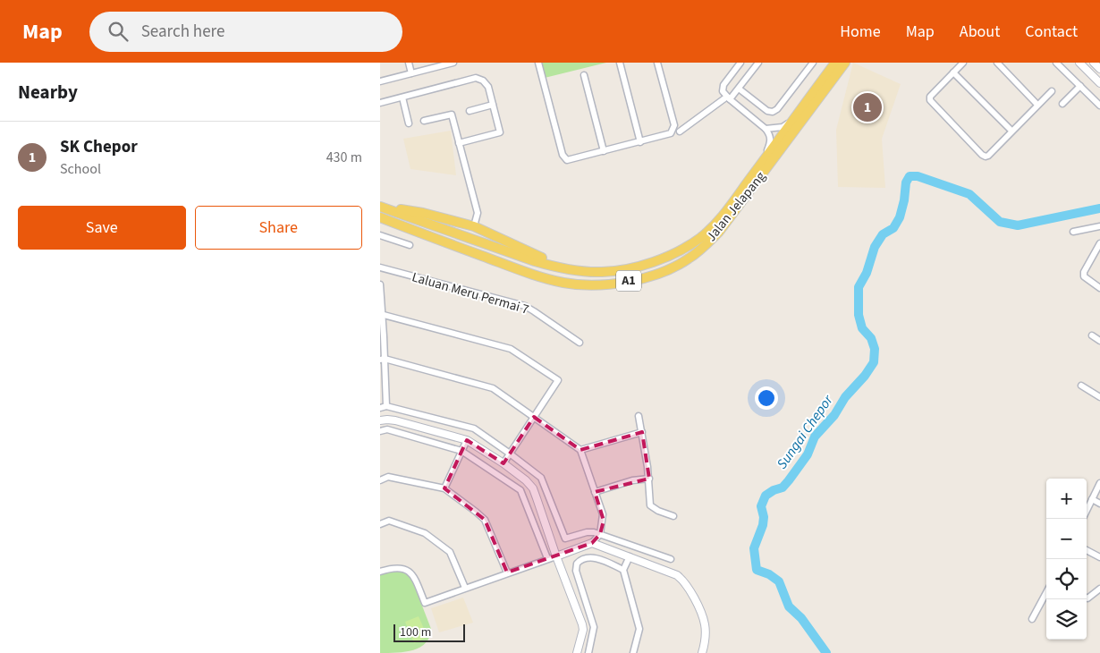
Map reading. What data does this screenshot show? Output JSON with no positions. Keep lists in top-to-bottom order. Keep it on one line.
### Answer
{"streets":{"main road":["Jalan Jelapang","A1"],"street":["Laluan Meru Permai 7"]},"water":["Sungai Chepor"],"scale_bar":"100 m","page":{"header":"Map","search":"Search here","nav":["Home","Map","About","Contact"],"heading":"Nearby","pins":"1","list":[{"mark":"1","name":"SK Chepor","note":"School","value":"430 m"}],"buttons":["Save","Share"],"map_buttons":["+","−"],"scale":"100 m"}}
